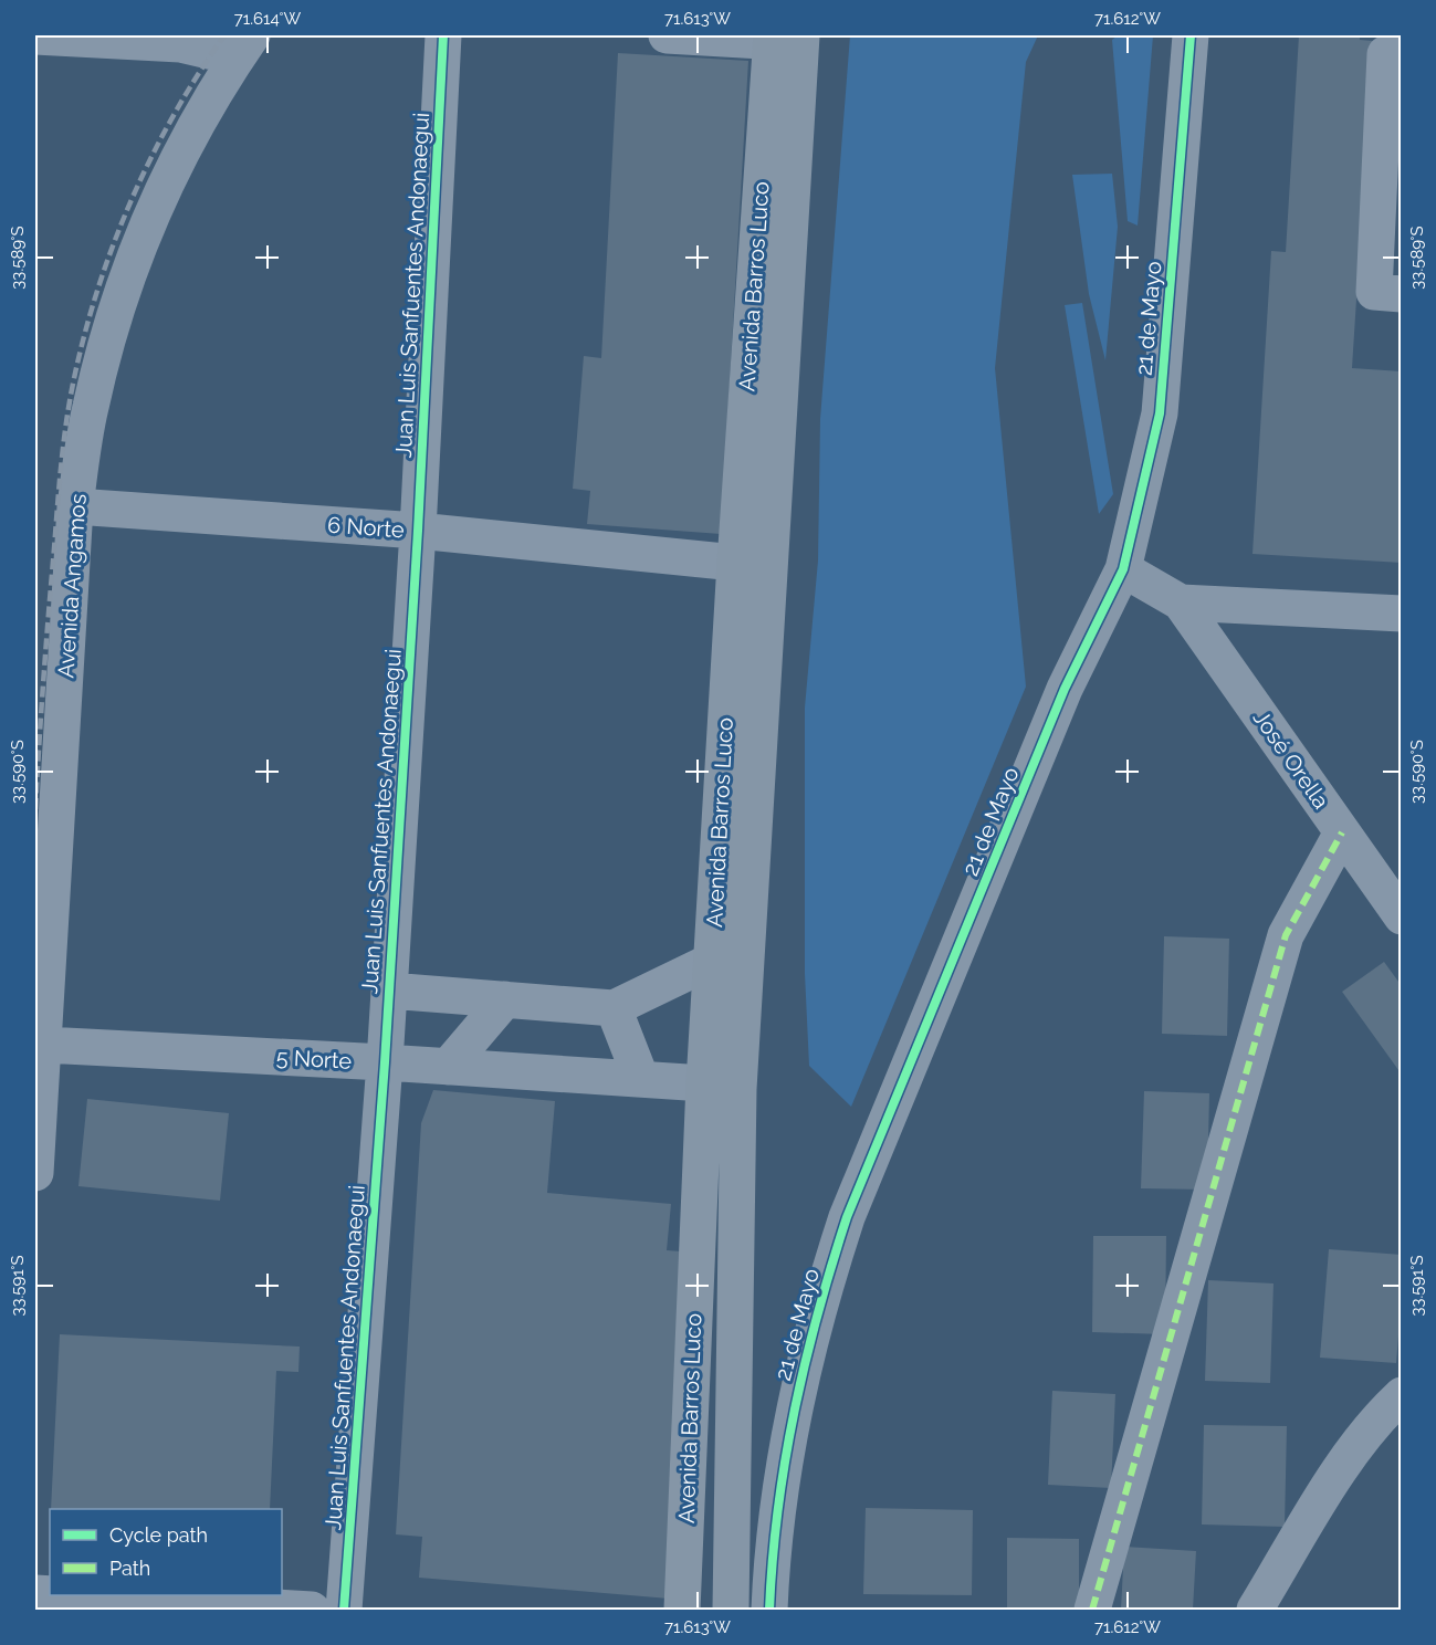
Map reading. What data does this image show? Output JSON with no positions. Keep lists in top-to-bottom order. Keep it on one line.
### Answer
{"streets":{"main road":["Avenida Barros Luco"],"street":["Juan Luis Sanfuentes Andonaegui","21 de Mayo","6 Norte","Avenida Angamos","José Orella","5 Norte"]},"crossings":[["Juan Luis Sanfuentes Andonaegui","6 Norte"],["Juan Luis Sanfuentes Andonaegui","5 Norte"],["Avenida Barros Luco","6 Norte"],["Avenida Barros Luco","5 Norte"],["6 Norte","Avenida Angamos"],["Avenida Angamos","5 Norte"]],"legend":["Cycle path","Path"],"coordinates":["71.614°W","71.613°W","71.612°W","33.589°S","33.590°S","33.591°S"]}
